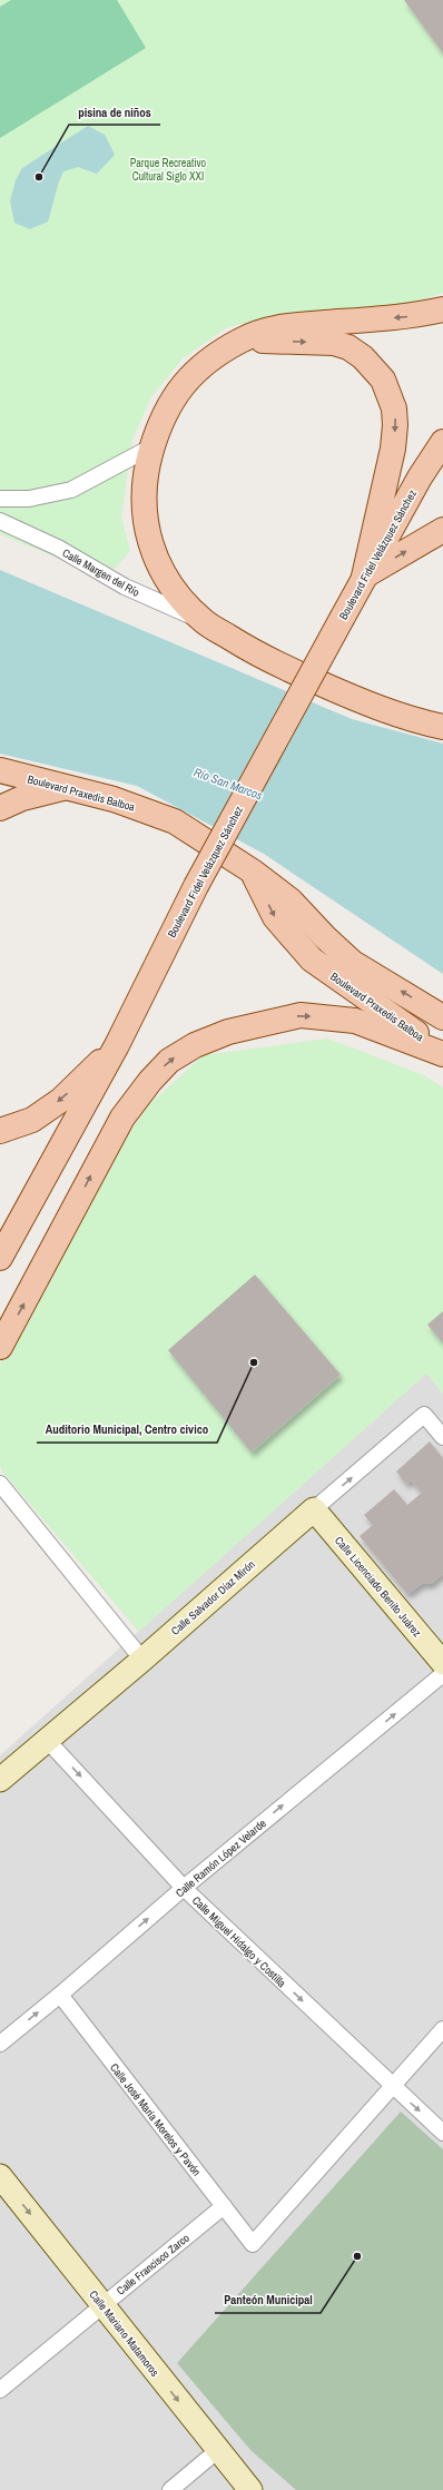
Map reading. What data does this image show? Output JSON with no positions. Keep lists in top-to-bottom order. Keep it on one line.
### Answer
{"streets":{"main road":["Boulevard Fidel Velázquez Sánchez","Boulevard Praxedis Balboa"],"street":["Calle Margen del Río","Calle Licenciado Benito Juárez","Calle Salvador Díaz Mirón","Calle Ramón López Velarde","Calle Miguel Hidalgo y Costilla","Calle José María Morelos y Pavón","Calle Francisco Zarco","Calle Mariano Matamoros"]},"crossings":[["Calle Licenciado Benito Juárez","Calle Salvador Díaz Mirón"],["Calle Salvador Díaz Mirón","Calle Miguel Hidalgo y Costilla"],["Calle Ramón López Velarde","Calle Miguel Hidalgo y Costilla"],["Calle Ramón López Velarde","Calle José María Morelos y Pavón"],["Calle Miguel Hidalgo y Costilla","Calle José María Morelos y Pavón"],["Calle José María Morelos y Pavón","Calle Francisco Zarco"],["Calle Francisco Zarco","Calle Mariano Matamoros"]],"one_way":["Calle Ramón López Velarde","Calle Miguel Hidalgo y Costilla","Calle Mariano Matamoros"],"water":["Río San Marcos"],"parks":["Parque Recreativo Cultural Siglo XXI"],"places":["pisina de niños","Auditorio Municipal, Centro civico","Panteón Municipal"]}
